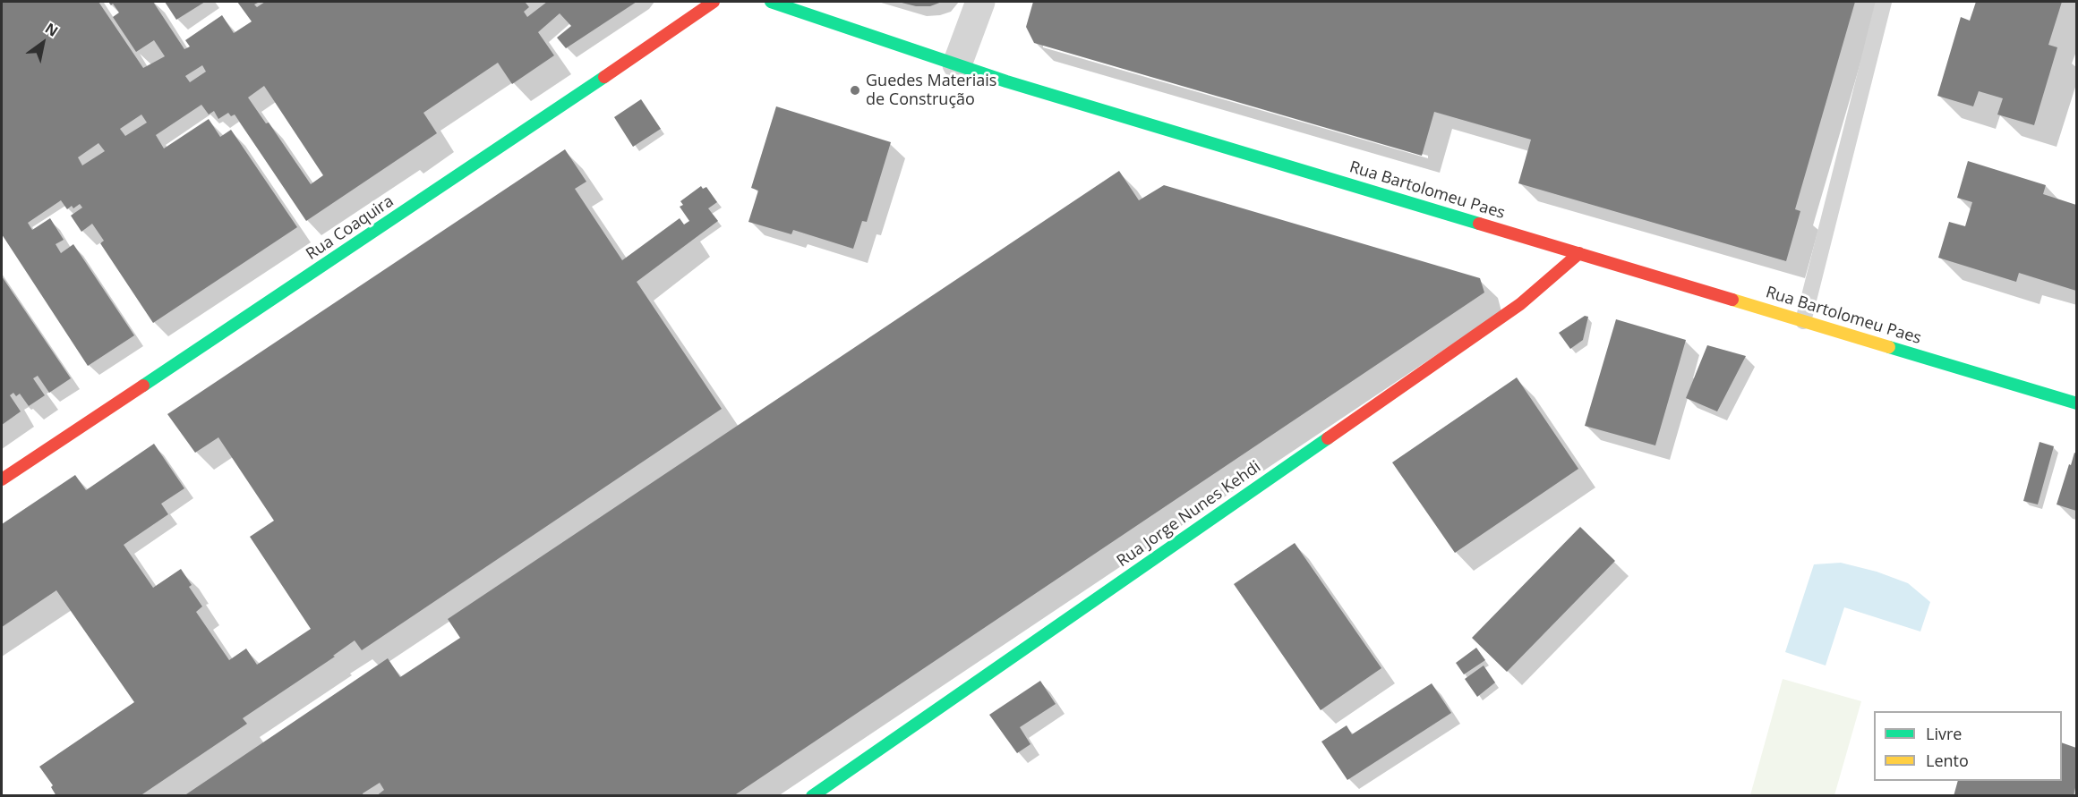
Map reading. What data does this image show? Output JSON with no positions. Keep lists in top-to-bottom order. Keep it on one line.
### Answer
{"streets":{"street":["Rua Bartolomeu Paes","Rua Coaquira","Rua Jorge Nunes Kehdi"]},"crossings":[["Rua Bartolomeu Paes","Rua Jorge Nunes Kehdi"]],"places":["Guedes Materiais de Construção"],"legend":["Livre","Lento"],"north":"top right"}
